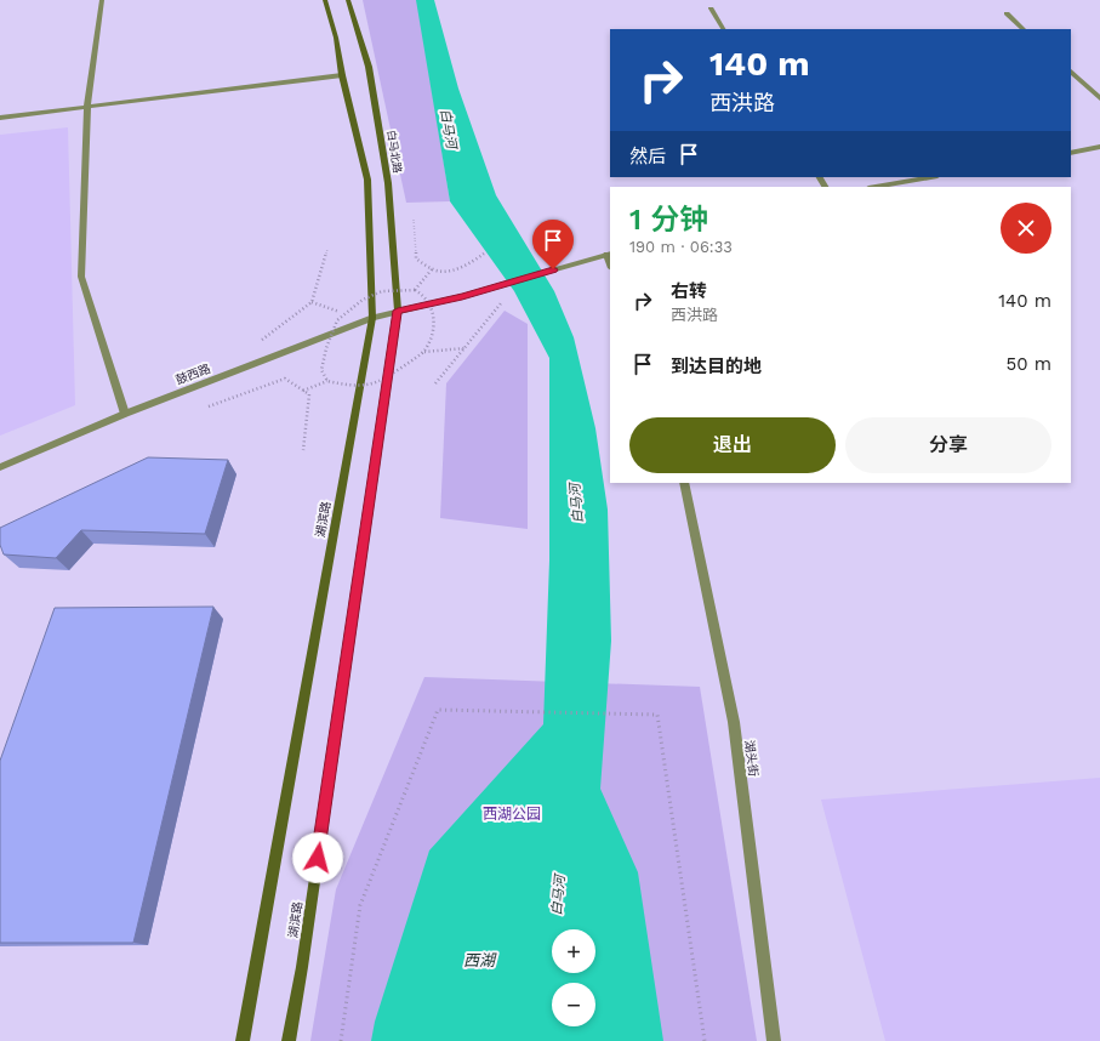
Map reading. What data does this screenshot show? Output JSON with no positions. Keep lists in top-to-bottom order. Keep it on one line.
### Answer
{"streets":{"main road":["白马北路","湖滨路"],"street":["鼓西路","湖头街"]},"crossings":[["白马北路","鼓西路"],["白马北路","湖滨路"],["鼓西路","湖滨路"]],"water":["白马河","西湖"],"parks":["西湖公园"],"page":{"turn":["140 m","西洪路"],"then":"然后","heading":["1 分钟","190 m · 06:33"],"list":[{"name":"右转","note":"西洪路","value":"140 m"},{"name":"到达目的地","value":"50 m"}],"buttons":["退出","分享"],"map_buttons":["+","−"]}}
